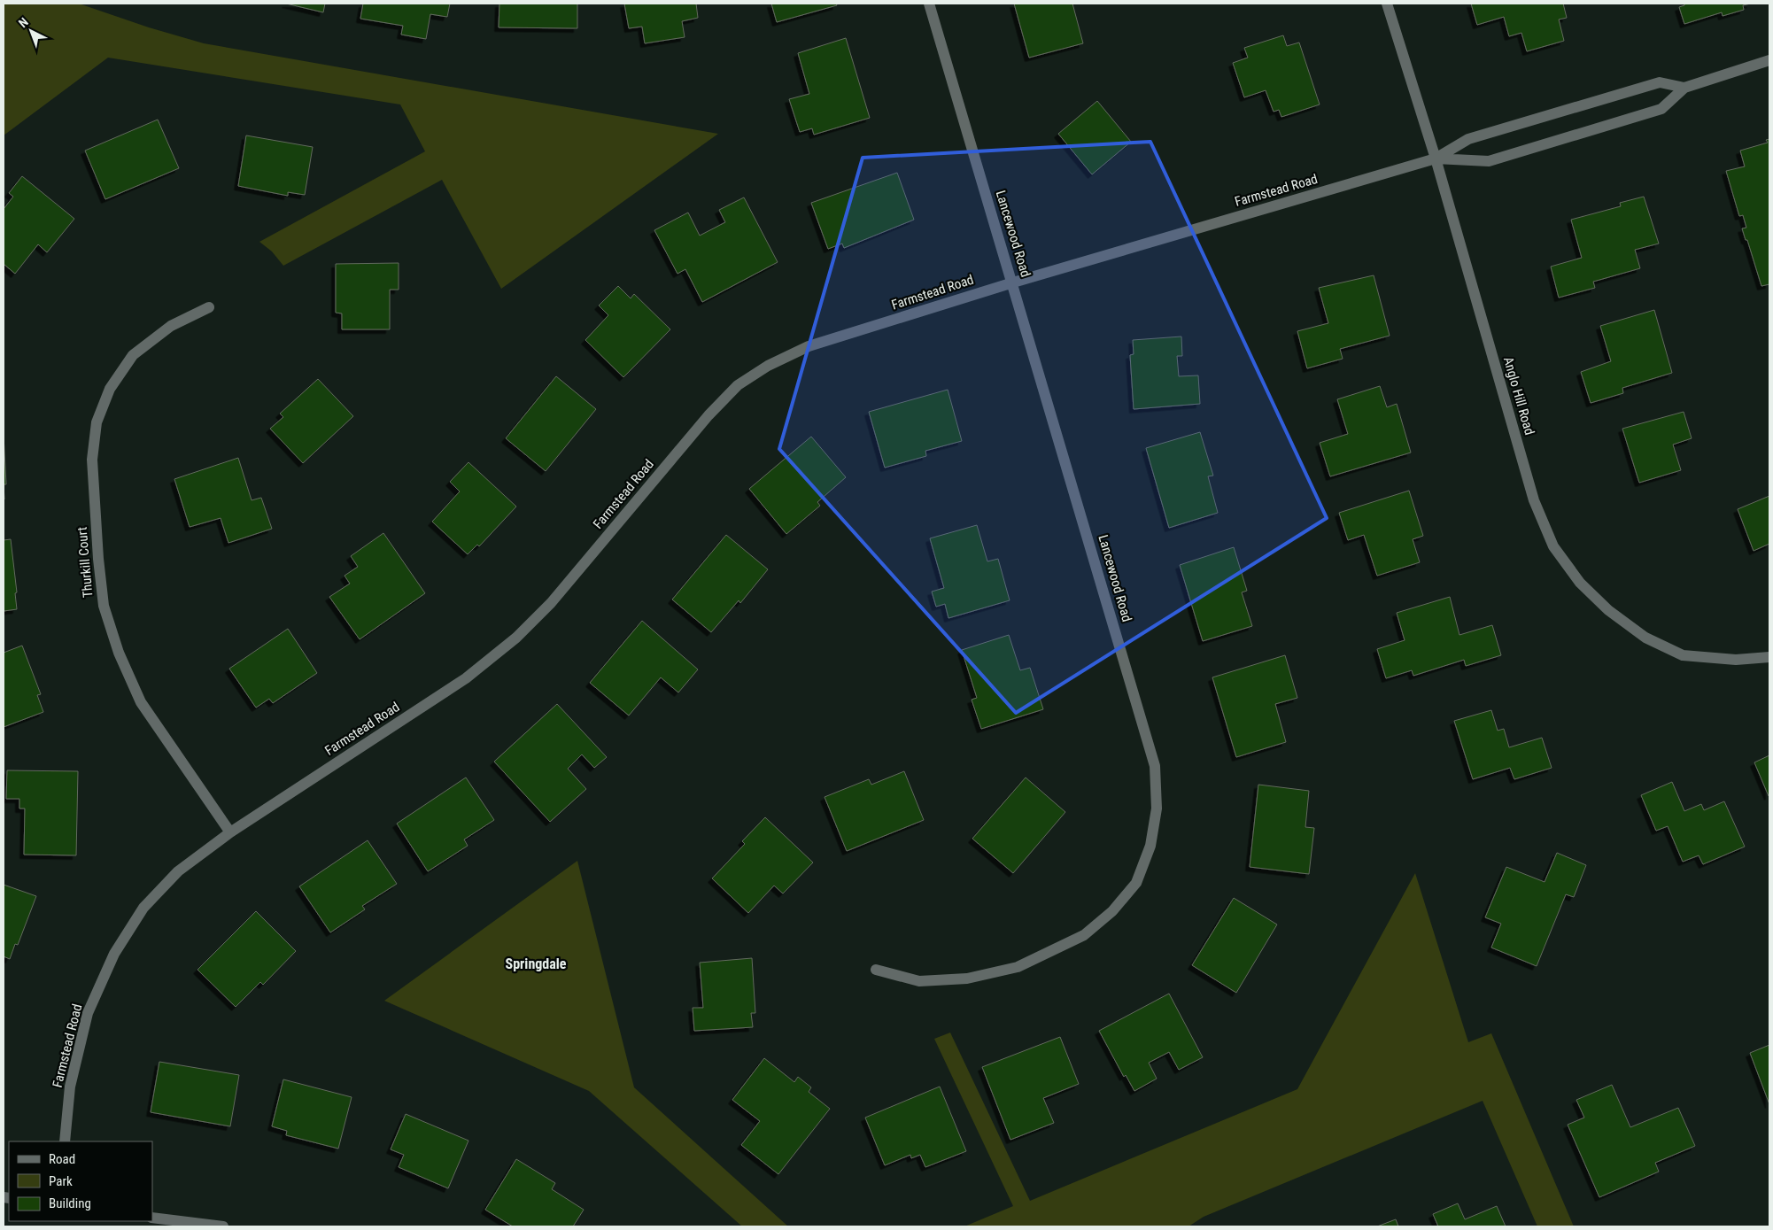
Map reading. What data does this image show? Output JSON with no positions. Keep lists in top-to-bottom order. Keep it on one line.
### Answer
{"streets":{"street":["Farmstead Road","Lancewood Road","Anglo Hill Road","Thurkill Court"]},"crossings":[["Farmstead Road","Lancewood Road"],["Farmstead Road","Anglo Hill Road"],["Farmstead Road","Thurkill Court"]],"districts":["Springdale"],"legend":["Road","Park","Building"],"north":"top left"}
